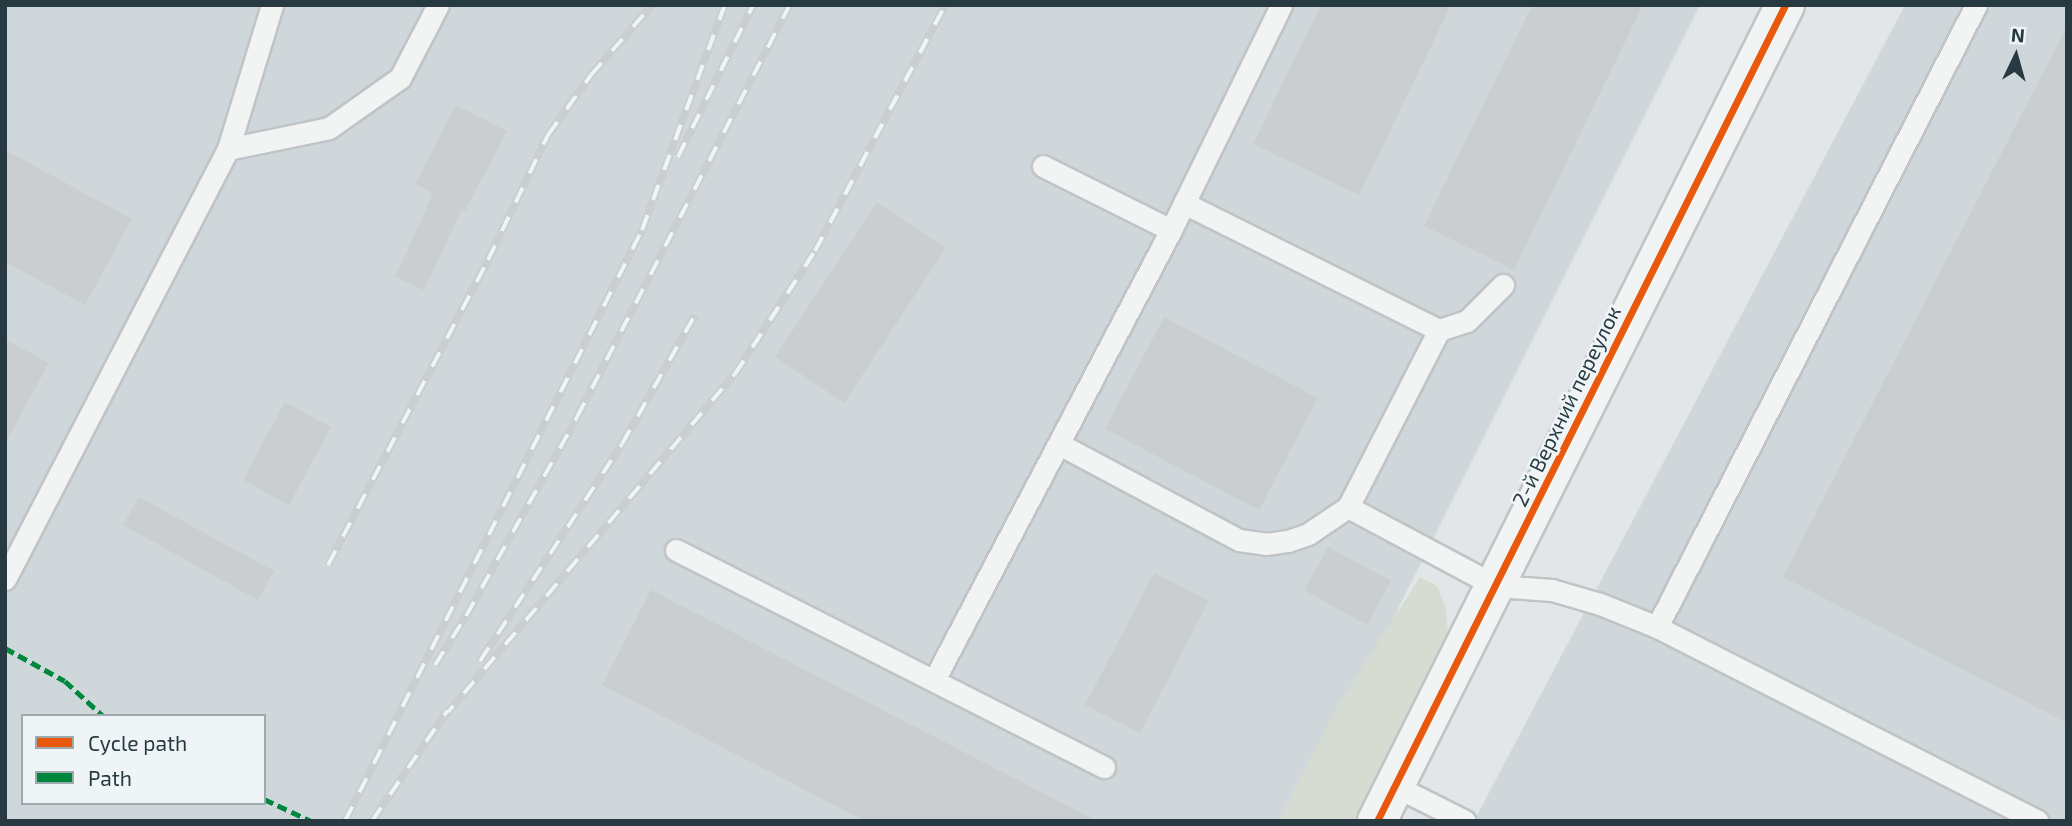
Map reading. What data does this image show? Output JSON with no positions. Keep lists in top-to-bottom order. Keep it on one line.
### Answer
{"streets":{"street":["2-й Верхний переулок"]},"legend":["Cycle path","Path"],"north":"top"}
